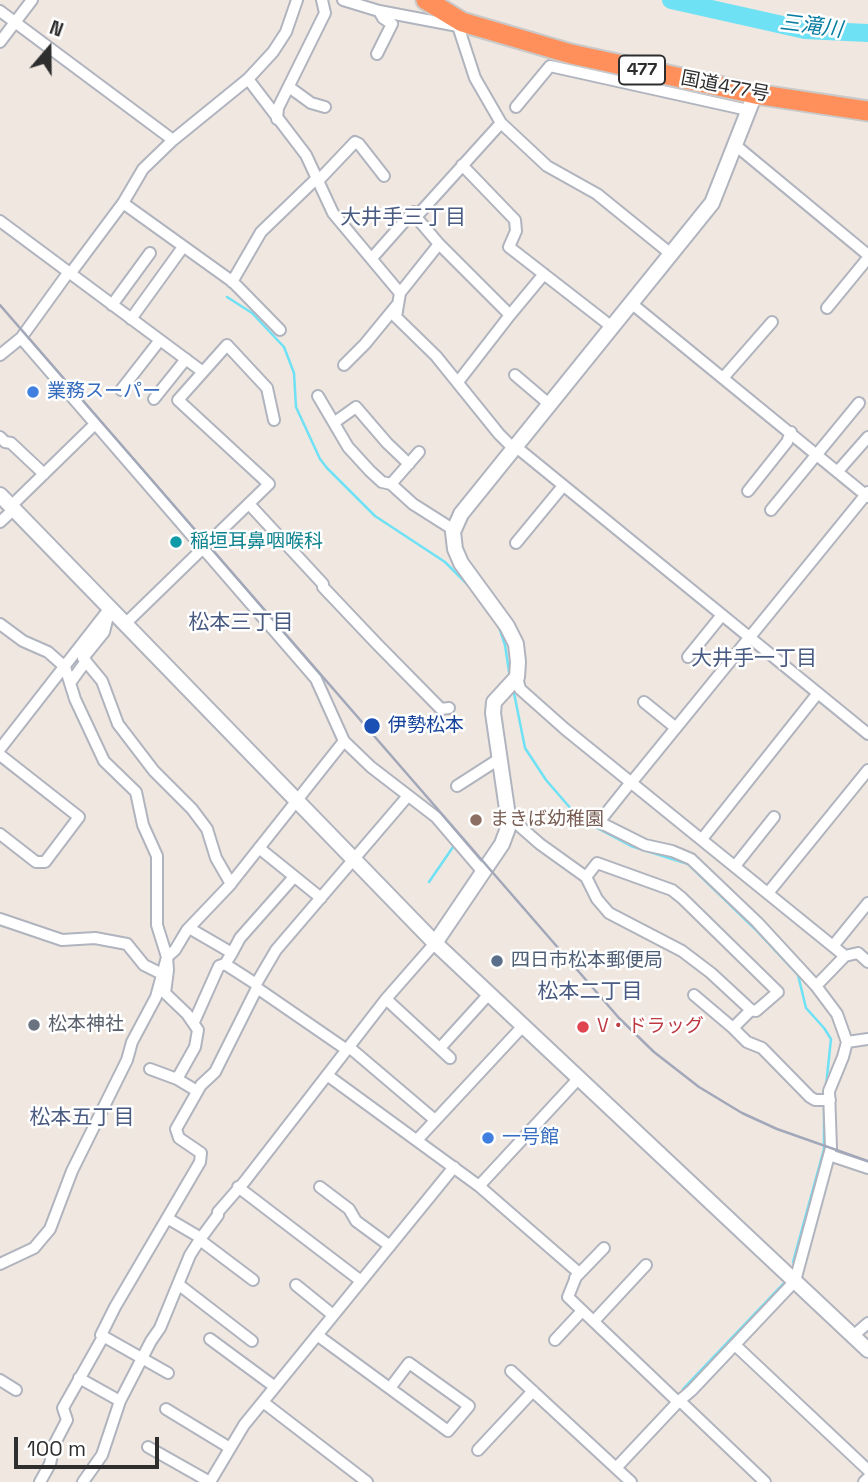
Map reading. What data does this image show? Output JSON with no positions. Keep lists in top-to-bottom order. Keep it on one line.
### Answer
{"streets":{"highway":["477","国道477号"]},"districts":["大井手三丁目","松本三丁目","大井手一丁目","松本二丁目","松本五丁目"],"water":["三滝川"],"places":["業務スーパー","稲垣耳鼻咽喉科","伊勢松本","まきば幼稚園","四日市松本郵便局","松本神社","V・ドラッグ","一号館"],"scale_bar":"100 m","north":"top"}
